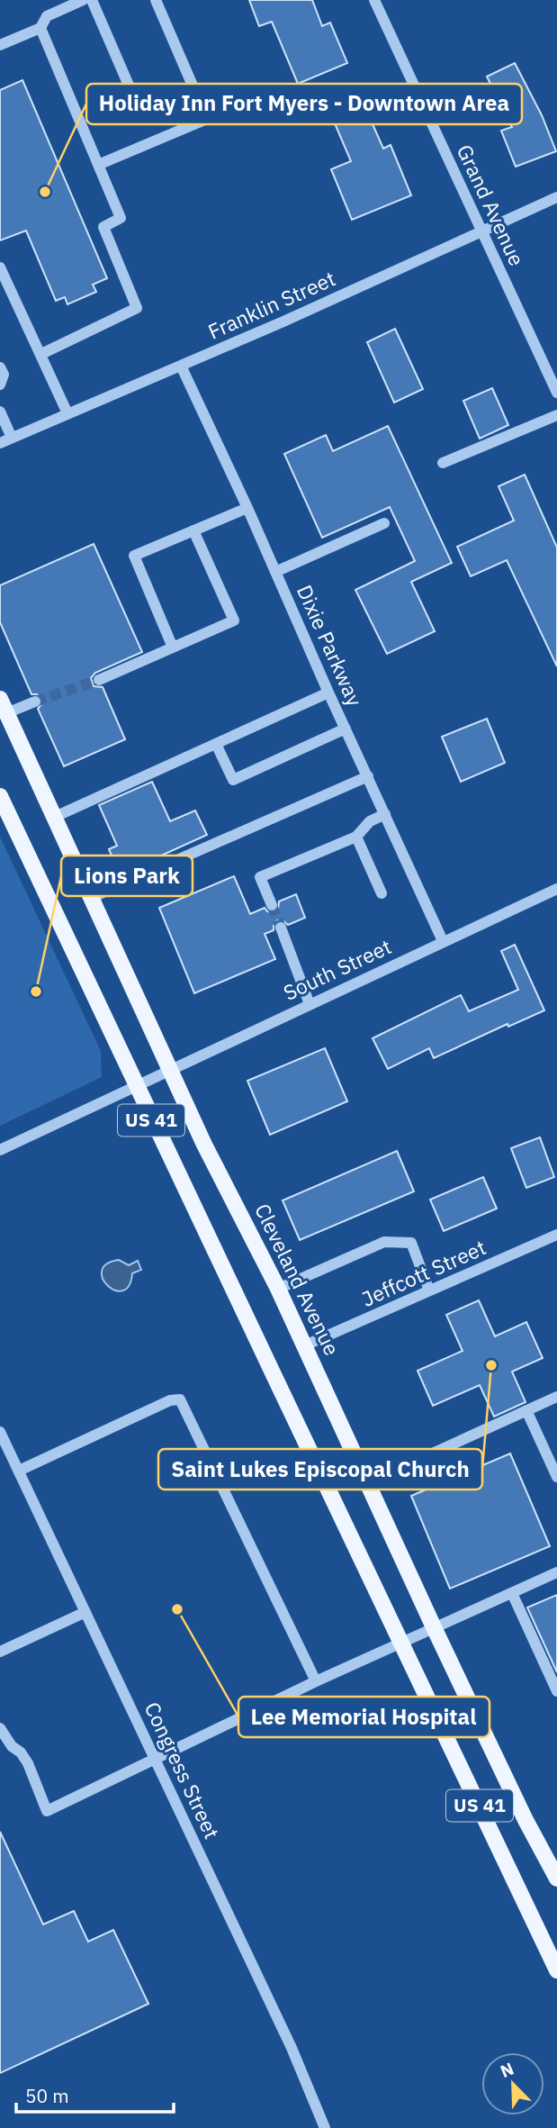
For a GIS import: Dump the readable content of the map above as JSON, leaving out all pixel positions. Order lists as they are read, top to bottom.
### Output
{
  "streets": {
    "main road": ["US 41", "Cleveland Avenue"],
    "street": [
      "Grand Avenue",
      "Franklin Street",
      "Dixie Parkway",
      "South Street",
      "Jeffcott Street",
      "Congress Street"
    ]
  },
  "crossings": [
    ["Grand Avenue", "Franklin Street"],
    ["Franklin Street", "Dixie Parkway"],
    ["Dixie Parkway", "South Street"],
    ["South Street", "US 41"],
    ["South Street", "Cleveland Avenue"],
    ["Jeffcott Street", "Cleveland Avenue"]
  ],
  "places": [
    "Holiday Inn Fort Myers - Downtown Area",
    "Lions Park",
    "Saint Lukes Episcopal Church",
    "Lee Memorial Hospital"
  ],
  "scale_bar": "50 m",
  "north": "top left"
}
